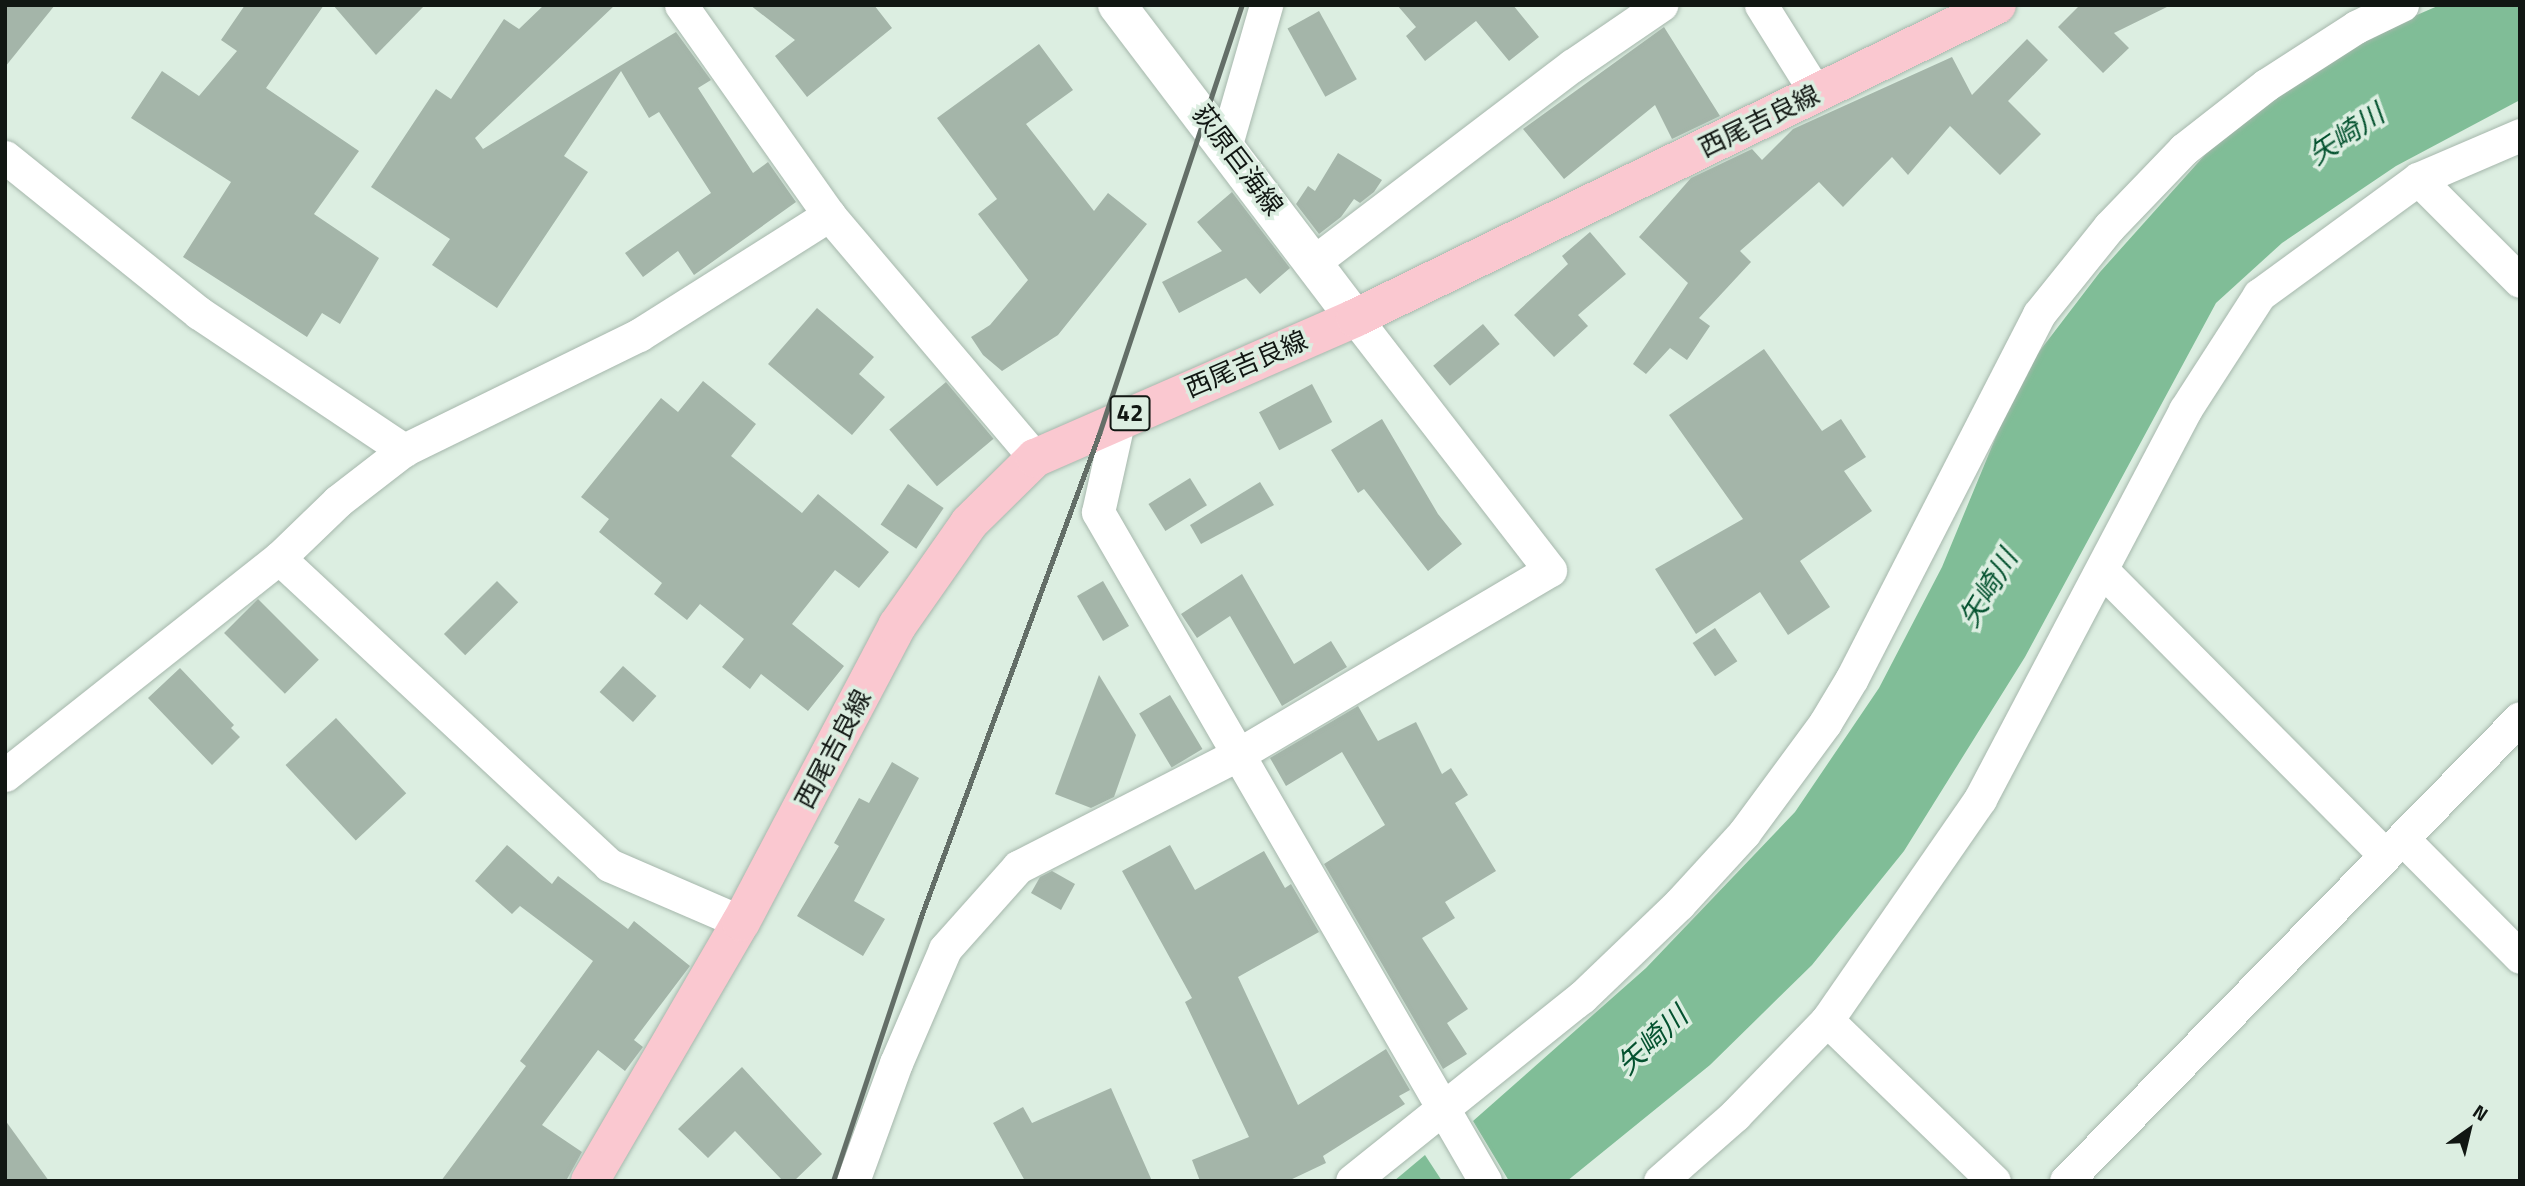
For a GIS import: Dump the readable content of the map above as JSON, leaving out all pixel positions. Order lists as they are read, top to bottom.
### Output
{
  "streets": {
    "main road": ["西尾吉良線", "荻原巨海線", "42"]
  },
  "crossings": [
    ["西尾吉良線", "荻原巨海線"]
  ],
  "water": ["矢崎川"],
  "north": "top right"
}
